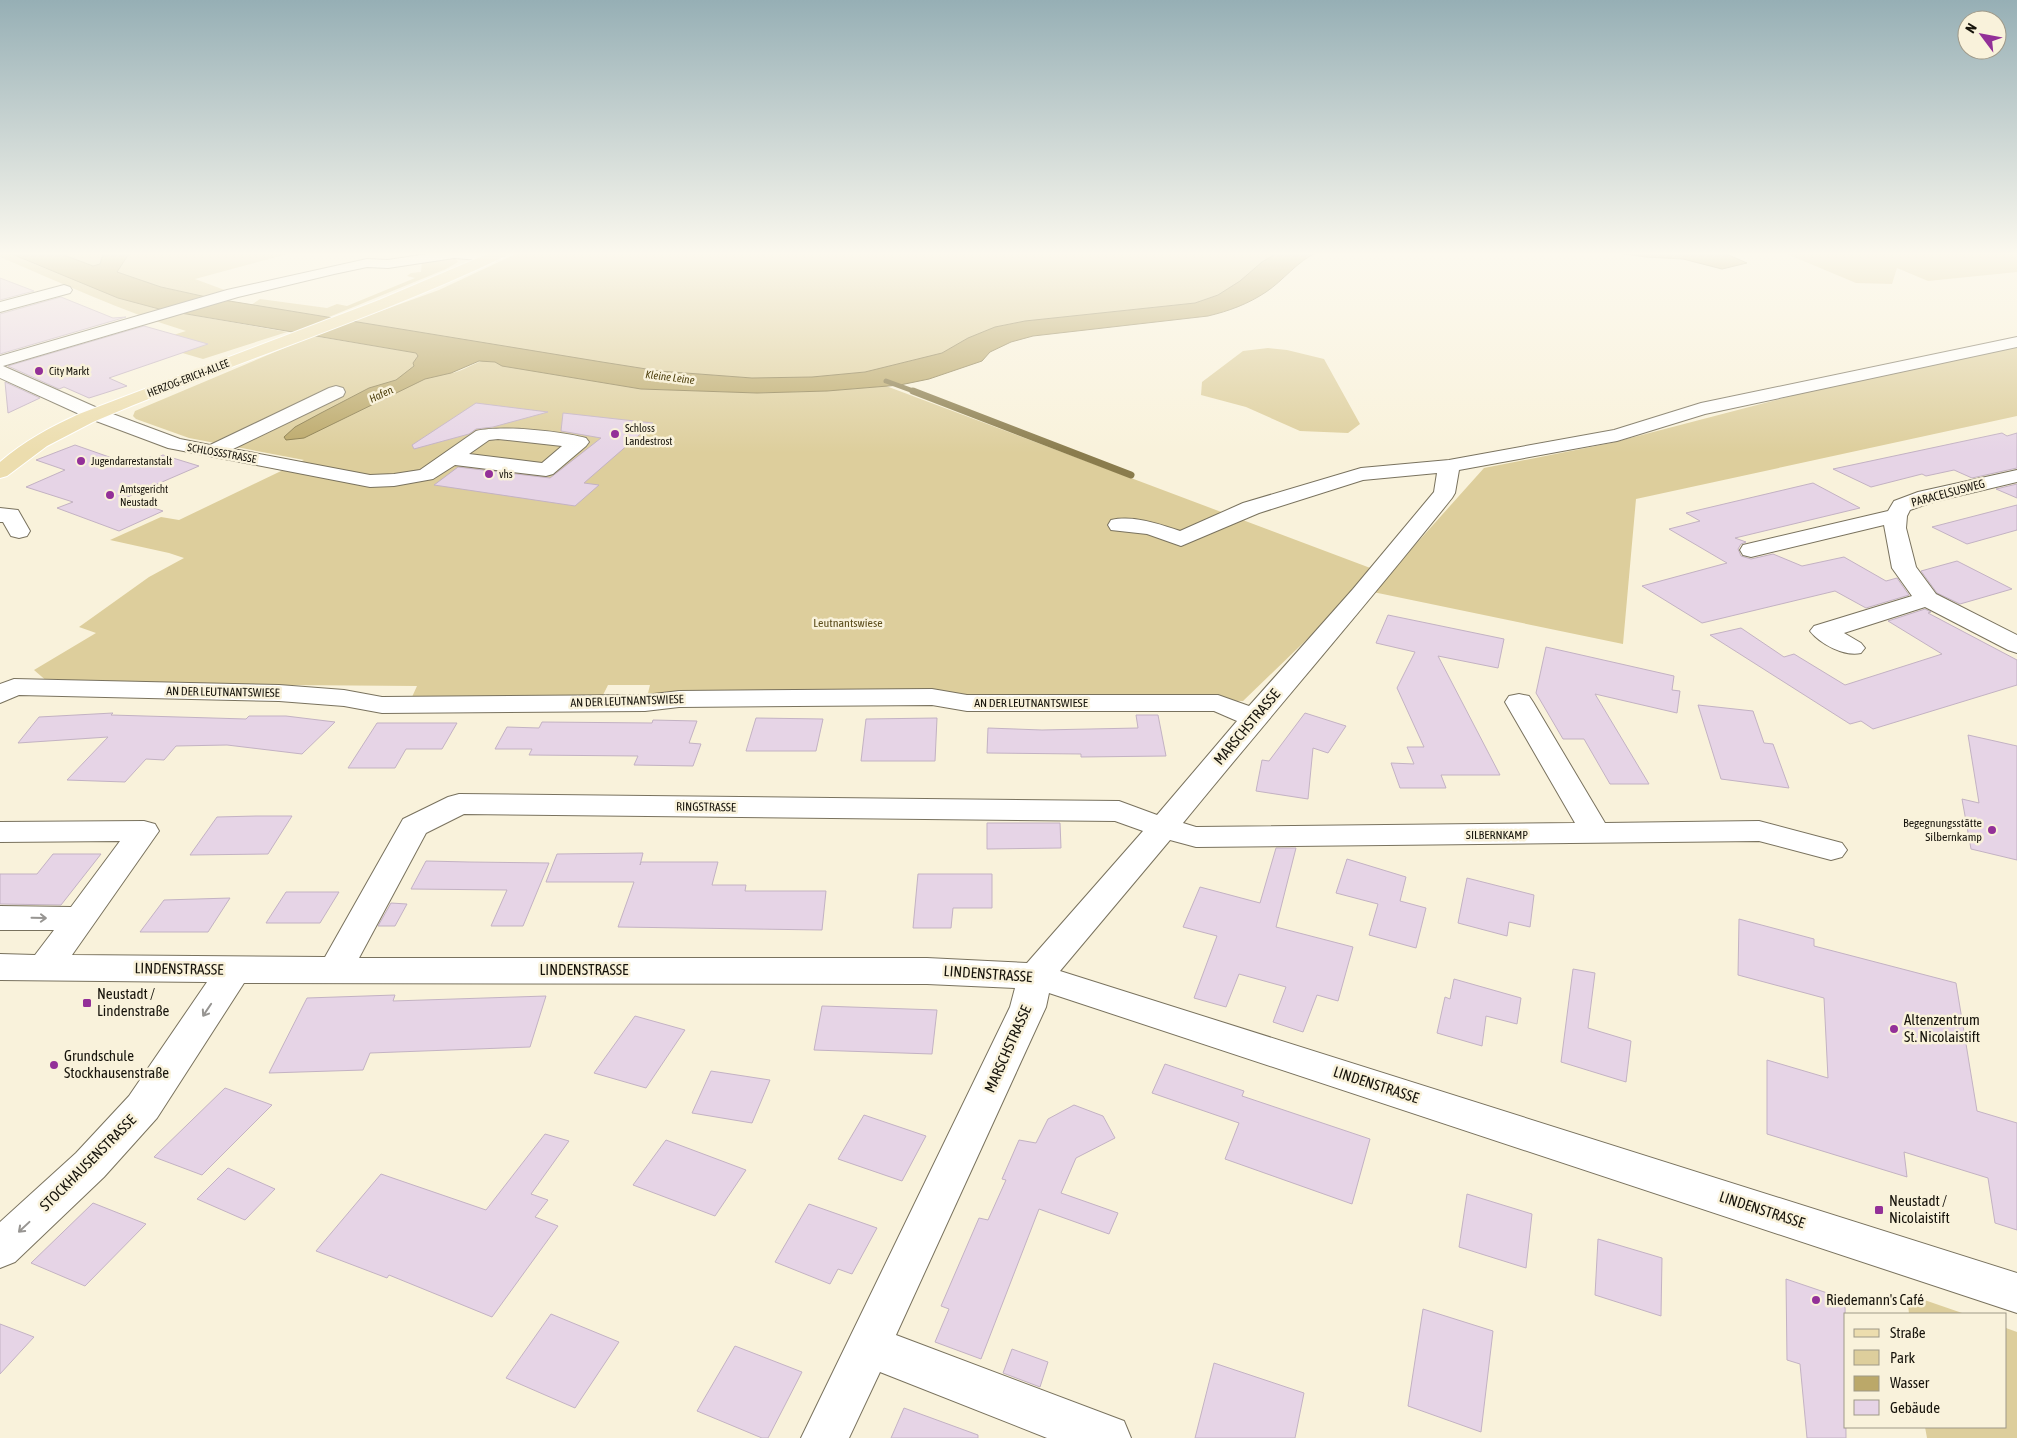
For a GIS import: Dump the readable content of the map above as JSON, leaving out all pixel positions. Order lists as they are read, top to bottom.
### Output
{
  "streets": {
    "main road": ["HERZOG-ERICH-ALLEE"],
    "street": [
      "SCHLOSSSTRASSE",
      "PARACELSUSWEG",
      "AN DER LEUTNANTSWIESE",
      "MARSCHSTRASSE",
      "RINGSTRASSE",
      "SILBERNKAMP",
      "LINDENSTRASSE",
      "STOCKHAUSENSTRASSE"
    ]
  },
  "crossings": [
    ["HERZOG-ERICH-ALLEE", "SCHLOSSSTRASSE"],
    ["AN DER LEUTNANTSWIESE", "MARSCHSTRASSE"],
    ["MARSCHSTRASSE", "RINGSTRASSE"],
    ["MARSCHSTRASSE", "SILBERNKAMP"],
    ["MARSCHSTRASSE", "LINDENSTRASSE"],
    ["RINGSTRASSE", "SILBERNKAMP"],
    ["RINGSTRASSE", "LINDENSTRASSE"],
    ["LINDENSTRASSE", "STOCKHAUSENSTRASSE"]
  ],
  "one_way": ["STOCKHAUSENSTRASSE"],
  "water": ["Kleine Leine", "Hafen"],
  "parks": ["Leutnantswiese"],
  "places": {
    "other": [
      "City Markt",
      "Schloss Landestrost",
      "Jugendarrestanstalt",
      "vhs",
      "Amtsgericht Neustadt",
      "Begegnungsstätte Silbernkamp",
      "Altenzentrum St. Nicolaistift",
      "Grundschule Stockhausenstraße",
      "Riedemann's Café"
    ],
    "transit": ["Neustadt / Lindenstraße", "Neustadt / Nicolaistift"]
  },
  "legend": [
    "Straße",
    "Park",
    "Wasser",
    "Gebäude"
  ],
  "north": "top left"
}
